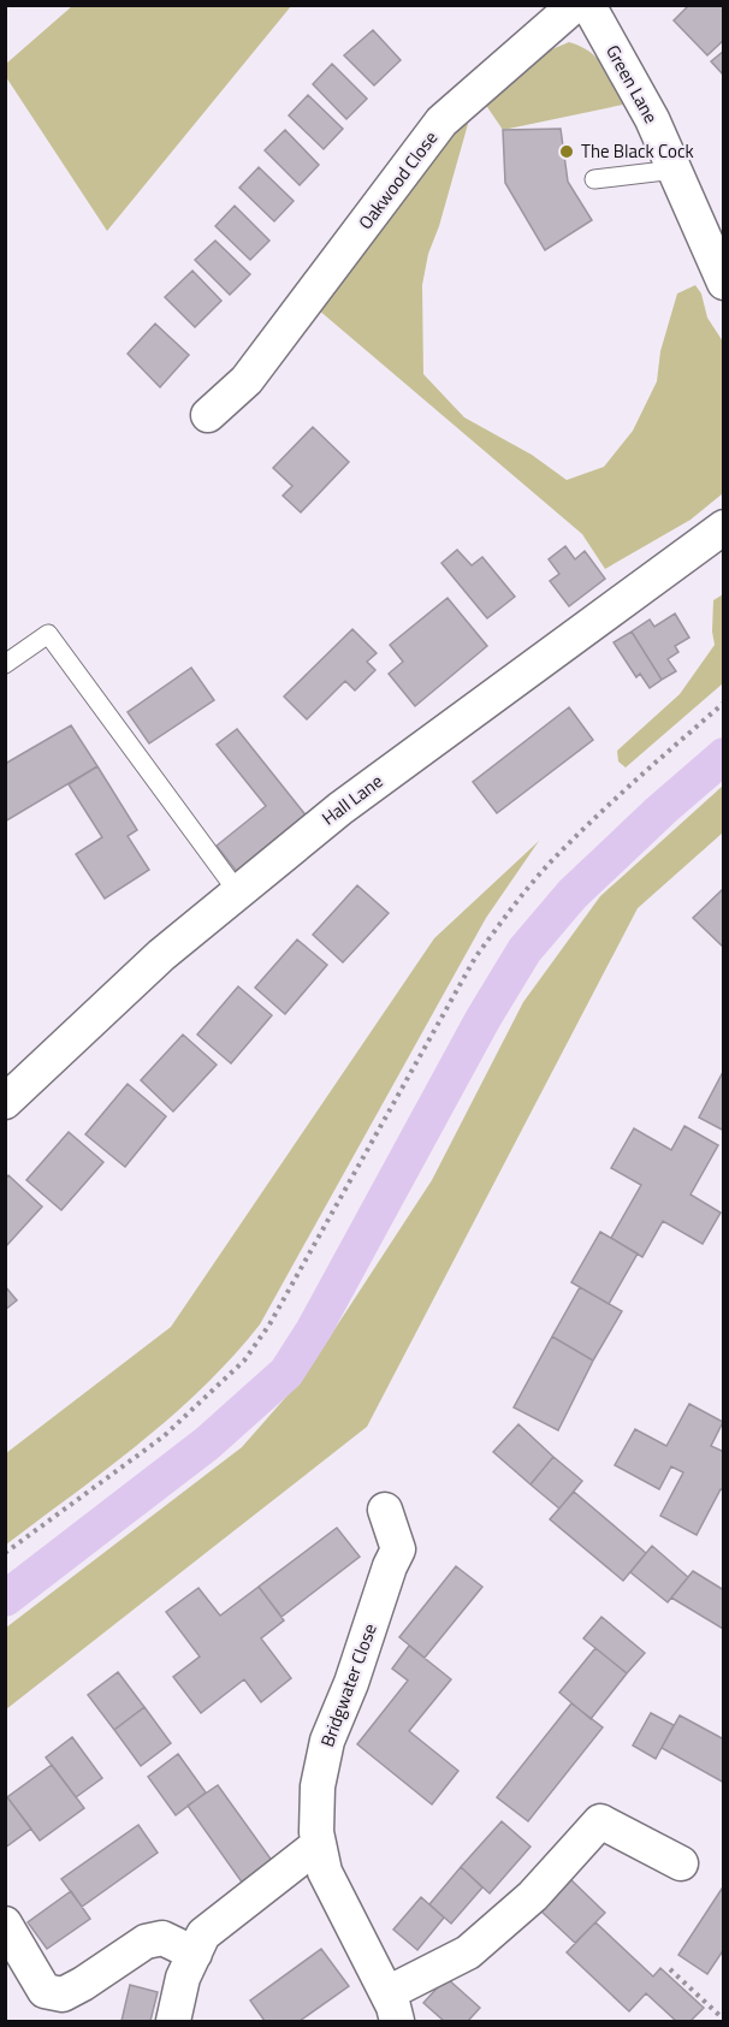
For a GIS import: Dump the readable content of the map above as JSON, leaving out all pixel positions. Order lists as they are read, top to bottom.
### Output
{
  "streets": {
    "street": [
      "Green Lane",
      "Oakwood Close",
      "Hall Lane",
      "Bridgwater Close"
    ]
  },
  "places": ["The Black Cock"]
}
